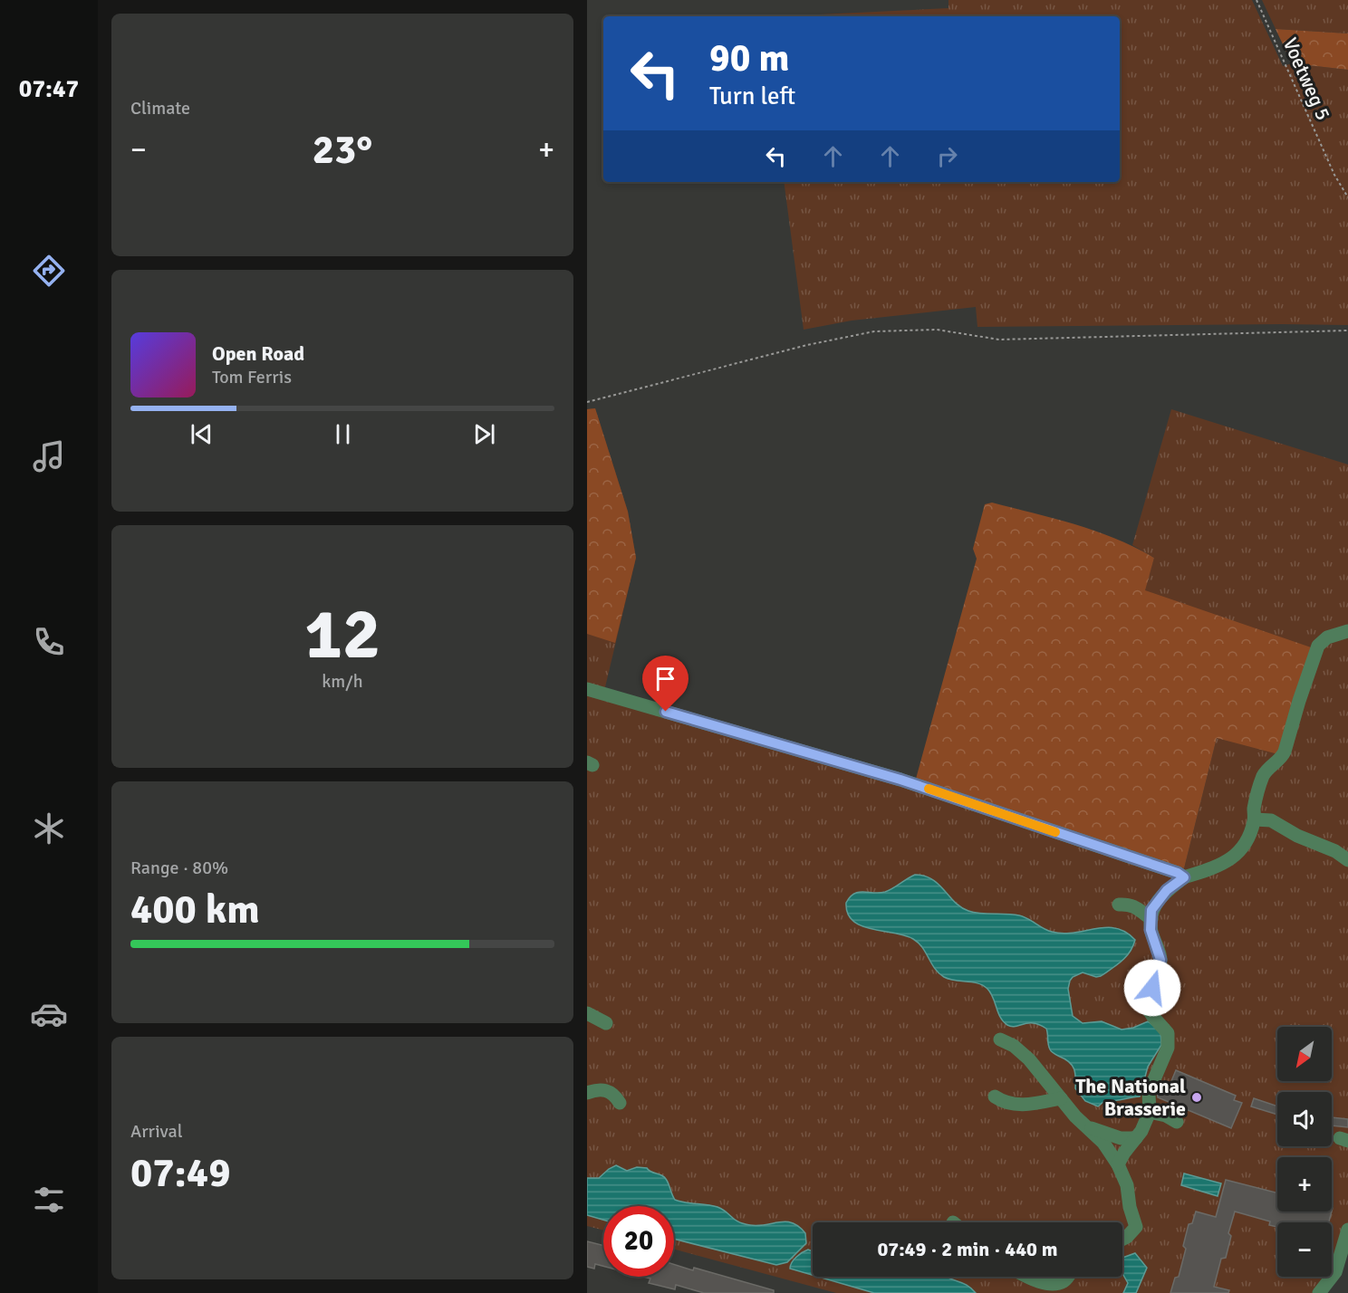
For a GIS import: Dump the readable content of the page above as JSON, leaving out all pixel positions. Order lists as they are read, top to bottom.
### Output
{
  "streets": {
    "path": ["Voetweg 5"]
  },
  "places": ["The National Brasserie"],
  "north": "bottom left",
  "page": {
    "tabs": "07:47",
    "tile": [
      "Climate",
      ["12", "km/h"],
      ["Range · 80%", "400 km"],
      ["Arrival", "07:49"]
    ],
    "turn": ["90 m", "Turn left"],
    "heat": ["−", "23°", "+"],
    "song": ["Open Road", "Tom Ferris"],
    "map_buttons": ["+", "−"],
    "limit": "20",
    "trip": "07:49 · 2 min · 440 m"
  }
}
